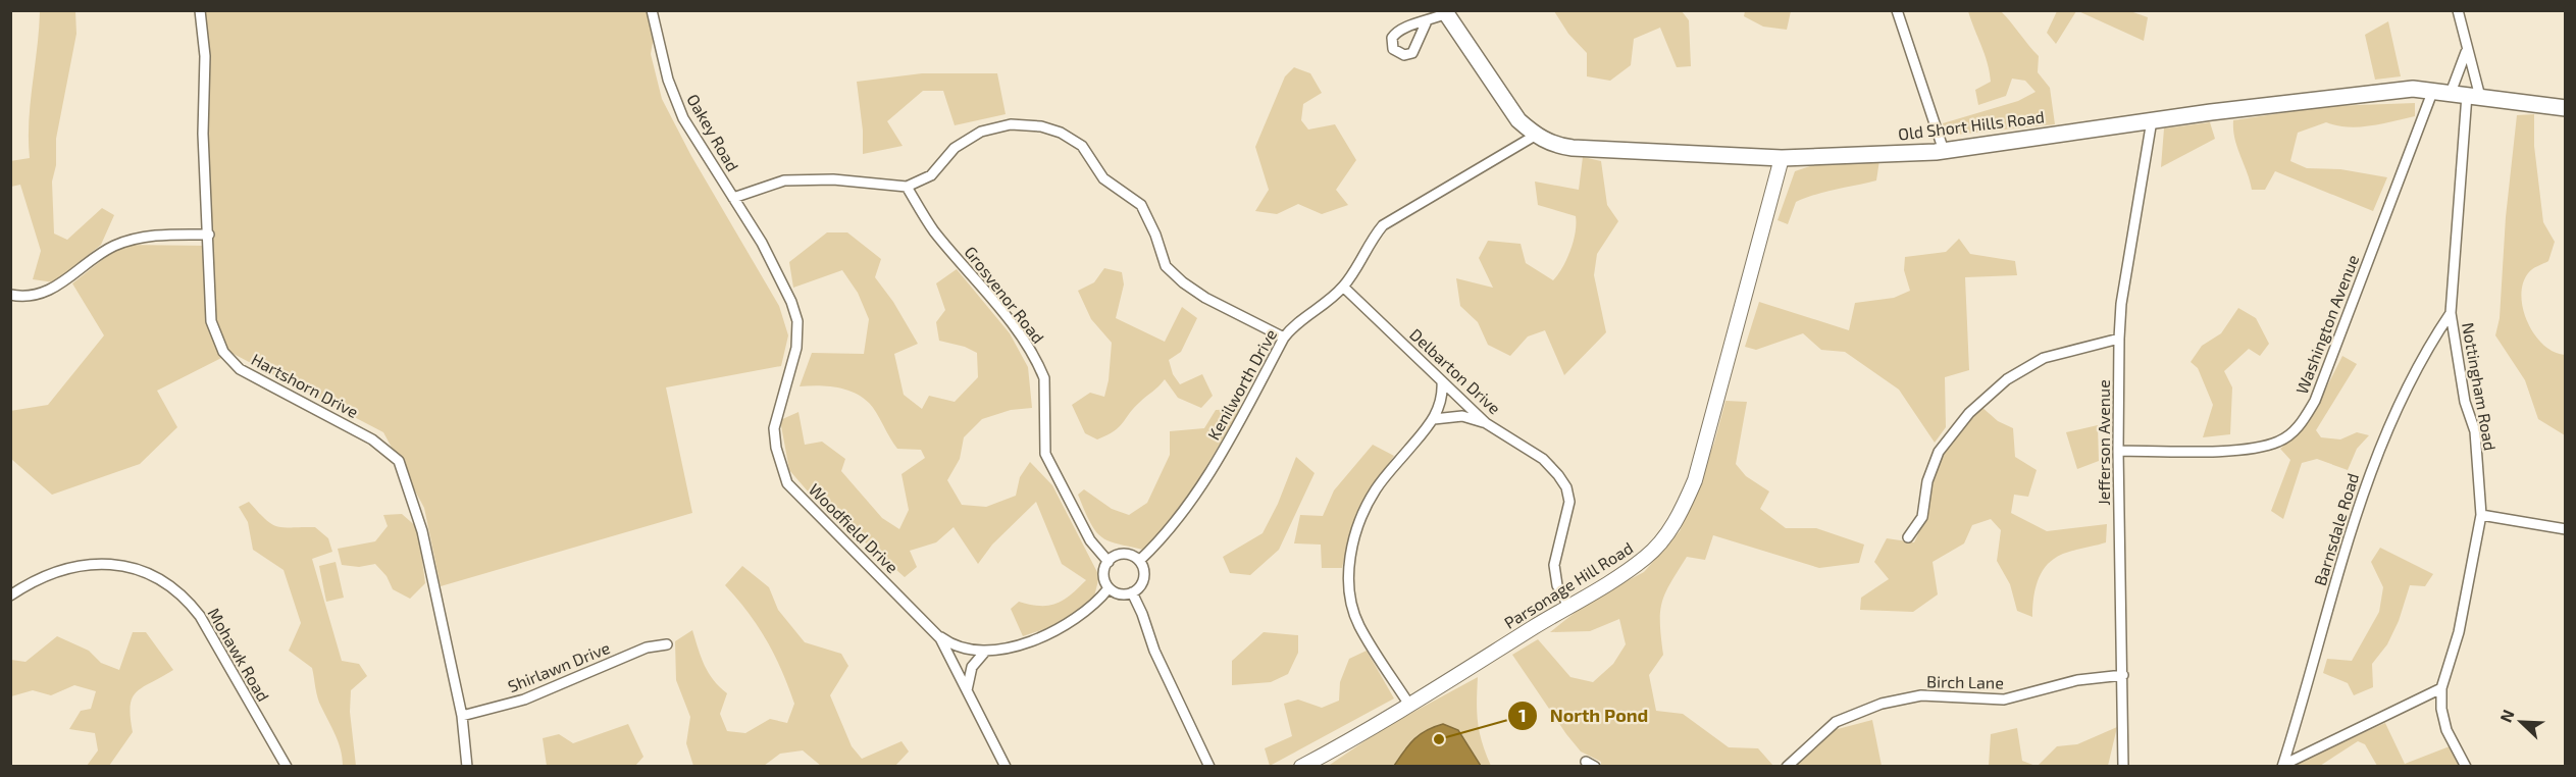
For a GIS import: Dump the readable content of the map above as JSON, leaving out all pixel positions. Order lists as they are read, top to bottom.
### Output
{
  "streets": {
    "main road": ["Old Short Hills Road"],
    "street": [
      "Oakey Road",
      "Grosvenor Road",
      "Washington Avenue",
      "Delbarton Drive",
      "Kenilworth Drive",
      "Hartshorn Drive",
      "Nottingham Road",
      "Jefferson Avenue",
      "Woodfield Drive",
      "Barnsdale Road",
      "Parsonage Hill Road",
      "Mohawk Road",
      "Shirlawn Drive",
      "Birch Lane"
    ]
  },
  "crossings": [
    ["Old Short Hills Road", "Washington Avenue"],
    ["Old Short Hills Road", "Kenilworth Drive"],
    ["Old Short Hills Road", "Nottingham Road"],
    ["Old Short Hills Road", "Jefferson Avenue"],
    ["Old Short Hills Road", "Parsonage Hill Road"],
    ["Oakey Road", "Woodfield Drive"],
    ["Grosvenor Road", "Kenilworth Drive"],
    ["Washington Avenue", "Jefferson Avenue"],
    ["Delbarton Drive", "Kenilworth Drive"],
    ["Delbarton Drive", "Parsonage Hill Road"],
    ["Hartshorn Drive", "Shirlawn Drive"],
    ["Nottingham Road", "Barnsdale Road"],
    ["Jefferson Avenue", "Birch Lane"]
  ],
  "places": ["North Pond"],
  "north": "top left"
}
